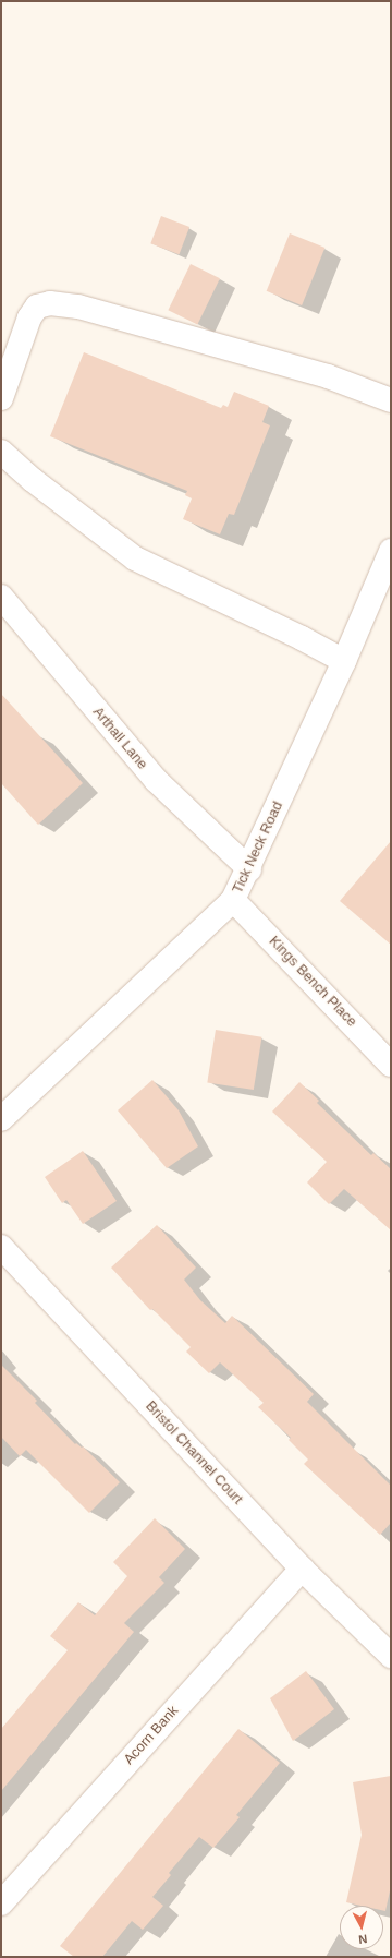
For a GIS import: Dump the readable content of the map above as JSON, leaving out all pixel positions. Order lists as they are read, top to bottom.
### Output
{
  "streets": {
    "street": [
      "Arthall Lane",
      "Tick Neck Road",
      "Kings Bench Place",
      "Bristol Channel Court",
      "Acorn Bank"
    ]
  },
  "crossings": [
    ["Arthall Lane", "Tick Neck Road"],
    ["Tick Neck Road", "Kings Bench Place"],
    ["Bristol Channel Court", "Acorn Bank"]
  ],
  "north": "bottom"
}
